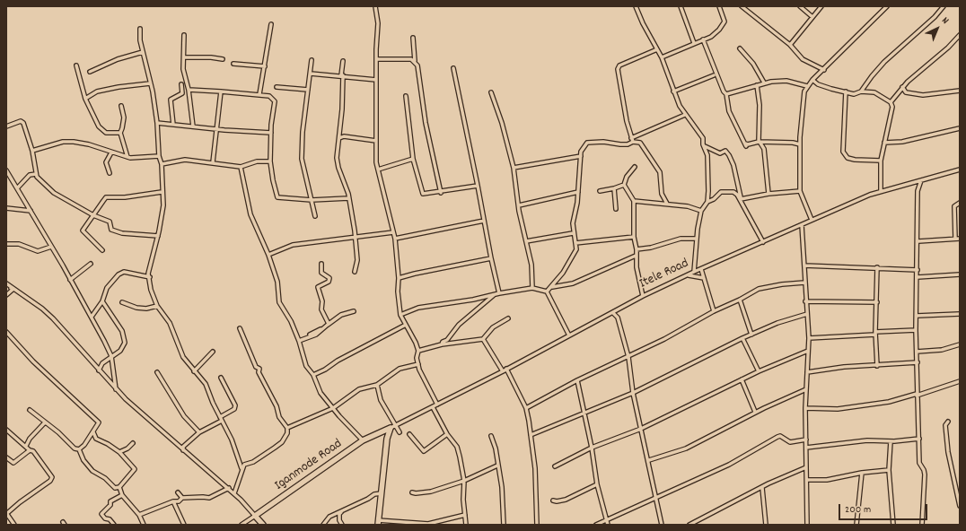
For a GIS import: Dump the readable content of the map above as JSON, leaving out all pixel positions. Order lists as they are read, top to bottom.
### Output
{
  "streets": {
    "street": ["Itele Road", "Iganmode Road"]
  },
  "crossings": [
    ["Itele Road", "Iganmode Road"]
  ],
  "scale_bar": "200 m",
  "north": "top right"
}
